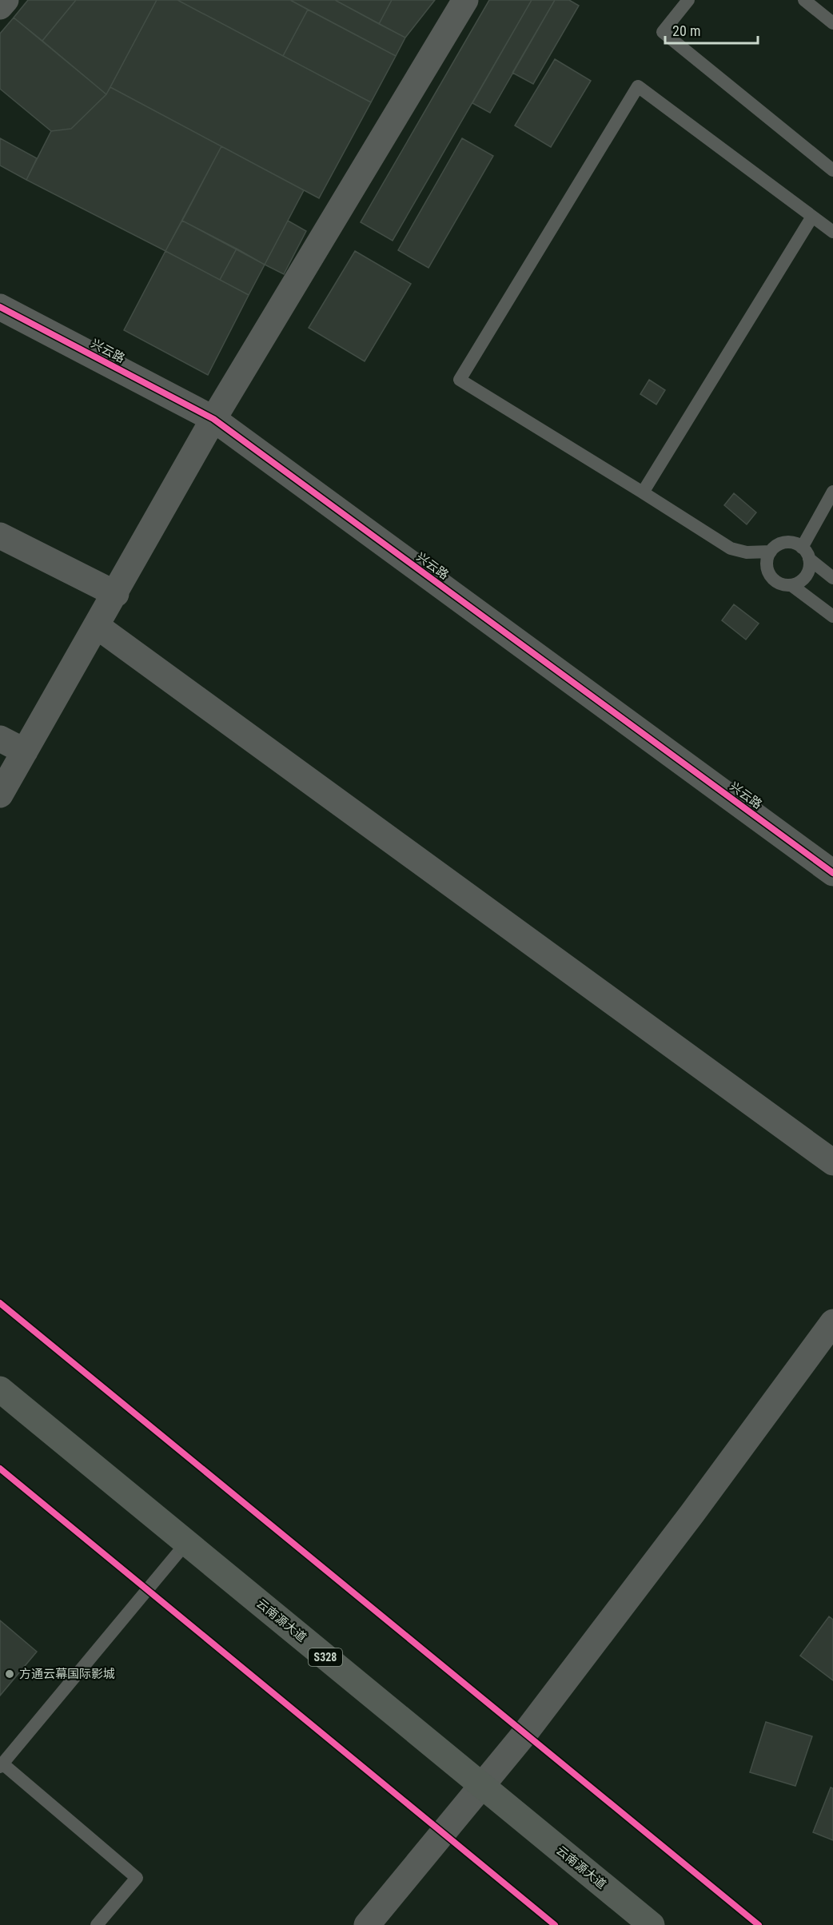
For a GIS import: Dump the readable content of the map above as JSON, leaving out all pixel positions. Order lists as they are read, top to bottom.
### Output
{
  "streets": {
    "main road": ["云南源大道", "S328"],
    "street": ["兴云路"]
  },
  "places": ["方通云幕国际影城"],
  "scale_bar": "20 m"
}
